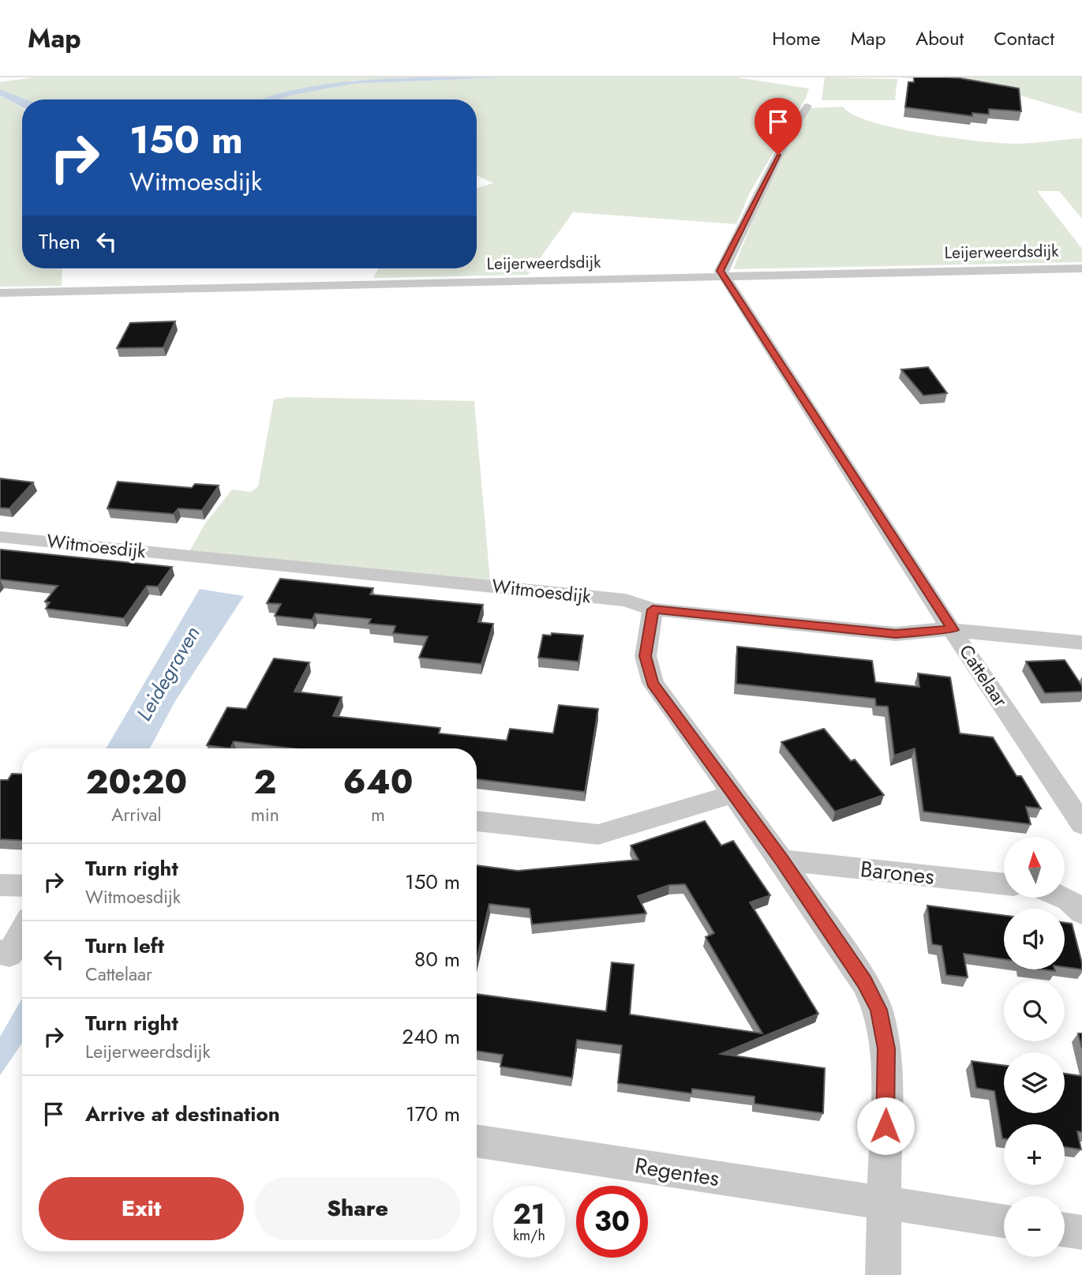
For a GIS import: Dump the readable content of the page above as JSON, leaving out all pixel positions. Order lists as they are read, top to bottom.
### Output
{
  "streets": {
    "street": [
      "Leijerweerdsdijk",
      "Witmoesdijk",
      "Cattelaar",
      "Barones",
      "Regentes"
    ]
  },
  "crossings": [
    ["Leijerweerdsdijk", "Cattelaar"],
    ["Witmoesdijk", "Cattelaar"]
  ],
  "water": ["Leidegraven"],
  "north": "top",
  "page": {
    "header": "Map",
    "nav": [
      "Home",
      "Map",
      "About",
      "Contact"
    ],
    "turn": ["150 m", "Witmoesdijk"],
    "then": "Then",
    "eta": [
      "20:20",
      "Arrival",
      "2",
      "min",
      "640",
      "m"
    ],
    "map_buttons": ["+", "−"],
    "list": [
      {
        "name": "Turn right",
        "note": "Witmoesdijk",
        "value": "150 m"
      },
      {
        "name": "Turn left",
        "note": "Cattelaar",
        "value": "80 m"
      },
      {
        "name": "Turn right",
        "note": "Leijerweerdsdijk",
        "value": "240 m"
      },
      {
        "name": "Arrive at destination",
        "value": "170 m"
      }
    ],
    "buttons": ["Exit", "Share"],
    "speed": "21 km/h",
    "limit": "30"
  }
}
